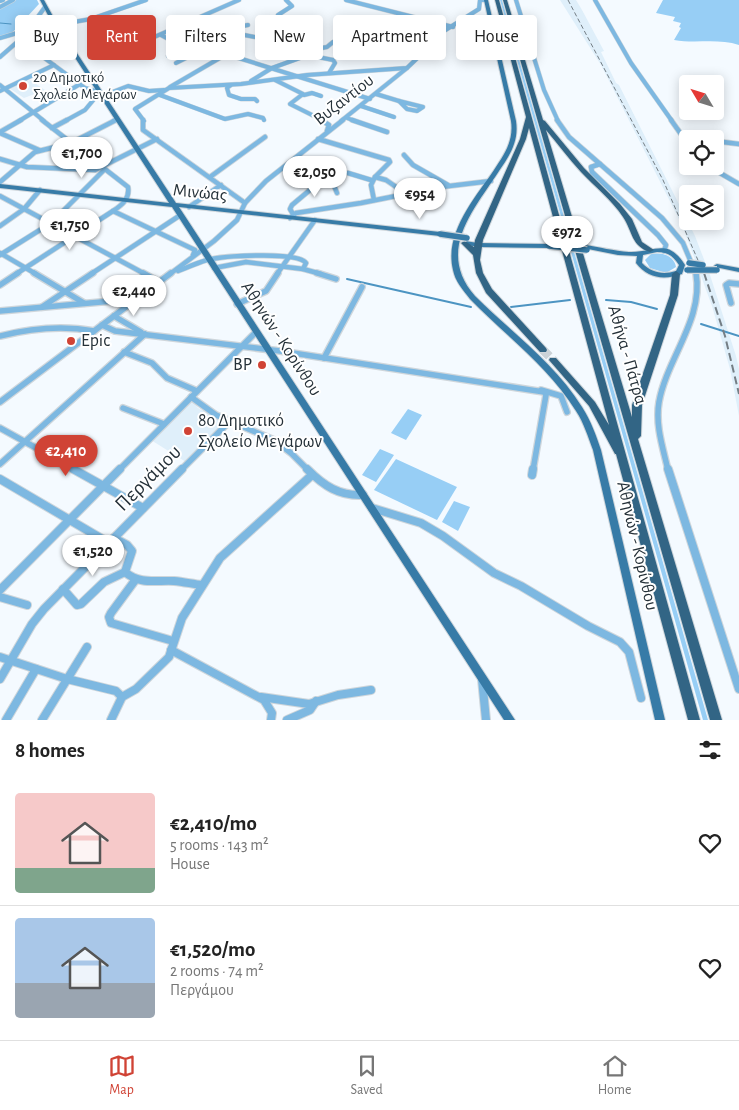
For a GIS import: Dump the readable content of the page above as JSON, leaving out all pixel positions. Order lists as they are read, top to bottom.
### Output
{
  "streets": {
    "highway": ["Αθήνα - Πάτρα"],
    "main road": ["Μινώας", "Αθηνών - Κορίνθου"],
    "street": ["Βυζαντίου", "Περγάμου"]
  },
  "crossings": [
    ["Βυζαντίου", "Μινώας"],
    ["Βυζαντίου", "Αθηνών - Κορίνθου"],
    ["Μινώας", "Αθηνών - Κορίνθου"]
  ],
  "places": [
    "2ο Δημοτικό Σχολείο Μεγάρων",
    "Epic",
    "BP",
    "8ο Δημοτικό Σχολείο Μεγάρων"
  ],
  "north": "top left",
  "page": {
    "chip": [
      "Buy",
      "Rent",
      "Filters",
      "New",
      "Apartment",
      "House"
    ],
    "price": [
      "€1,700",
      "€2,050",
      "€954",
      "€1,750",
      "€972",
      "€2,440",
      "€2,410",
      "€1,520"
    ],
    "heading": "8 homes",
    "list": [
      {
        "name": "€2,410/mo",
        "note": "5 rooms · 143 m² · House"
      },
      {
        "name": "€1,520/mo",
        "note": "2 rooms · 74 m² · Περγάμου"
      }
    ],
    "tabs": ["Map", "Saved", "Home"]
  }
}
